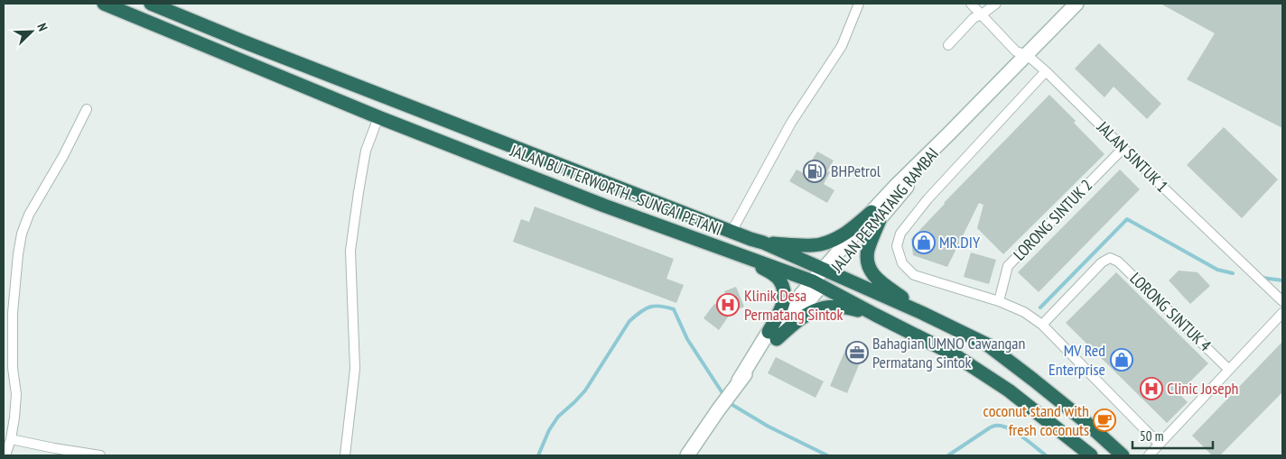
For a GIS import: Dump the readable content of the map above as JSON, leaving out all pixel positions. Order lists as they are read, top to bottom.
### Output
{
  "streets": {
    "highway": ["JALAN BUTTERWORTH - SUNGAI PETANI"],
    "street": [
      "JALAN SINTUK 1",
      "JALAN PERMATANG RAMBAI",
      "LORONG SINTUK 2",
      "LORONG SINTUK 4"
    ]
  },
  "crossings": [
    ["JALAN SINTUK 1", "JALAN PERMATANG RAMBAI"],
    ["JALAN SINTUK 1", "LORONG SINTUK 2"],
    ["JALAN BUTTERWORTH - SUNGAI PETANI", "JALAN PERMATANG RAMBAI"]
  ],
  "places": {
    "fuel station": ["BHPetrol"],
    "shop": ["MR.DIY", "MV Red Enterprise"],
    "hospital": ["Klinik Desa Permatang Sintok", "Clinic Joseph"],
    "office": ["Bahagian UMNO Cawangan Permatang Sintok"],
    "cafe": ["coconut stand with fresh coconuts"]
  },
  "scale_bar": "50 m",
  "north": "top right"
}
